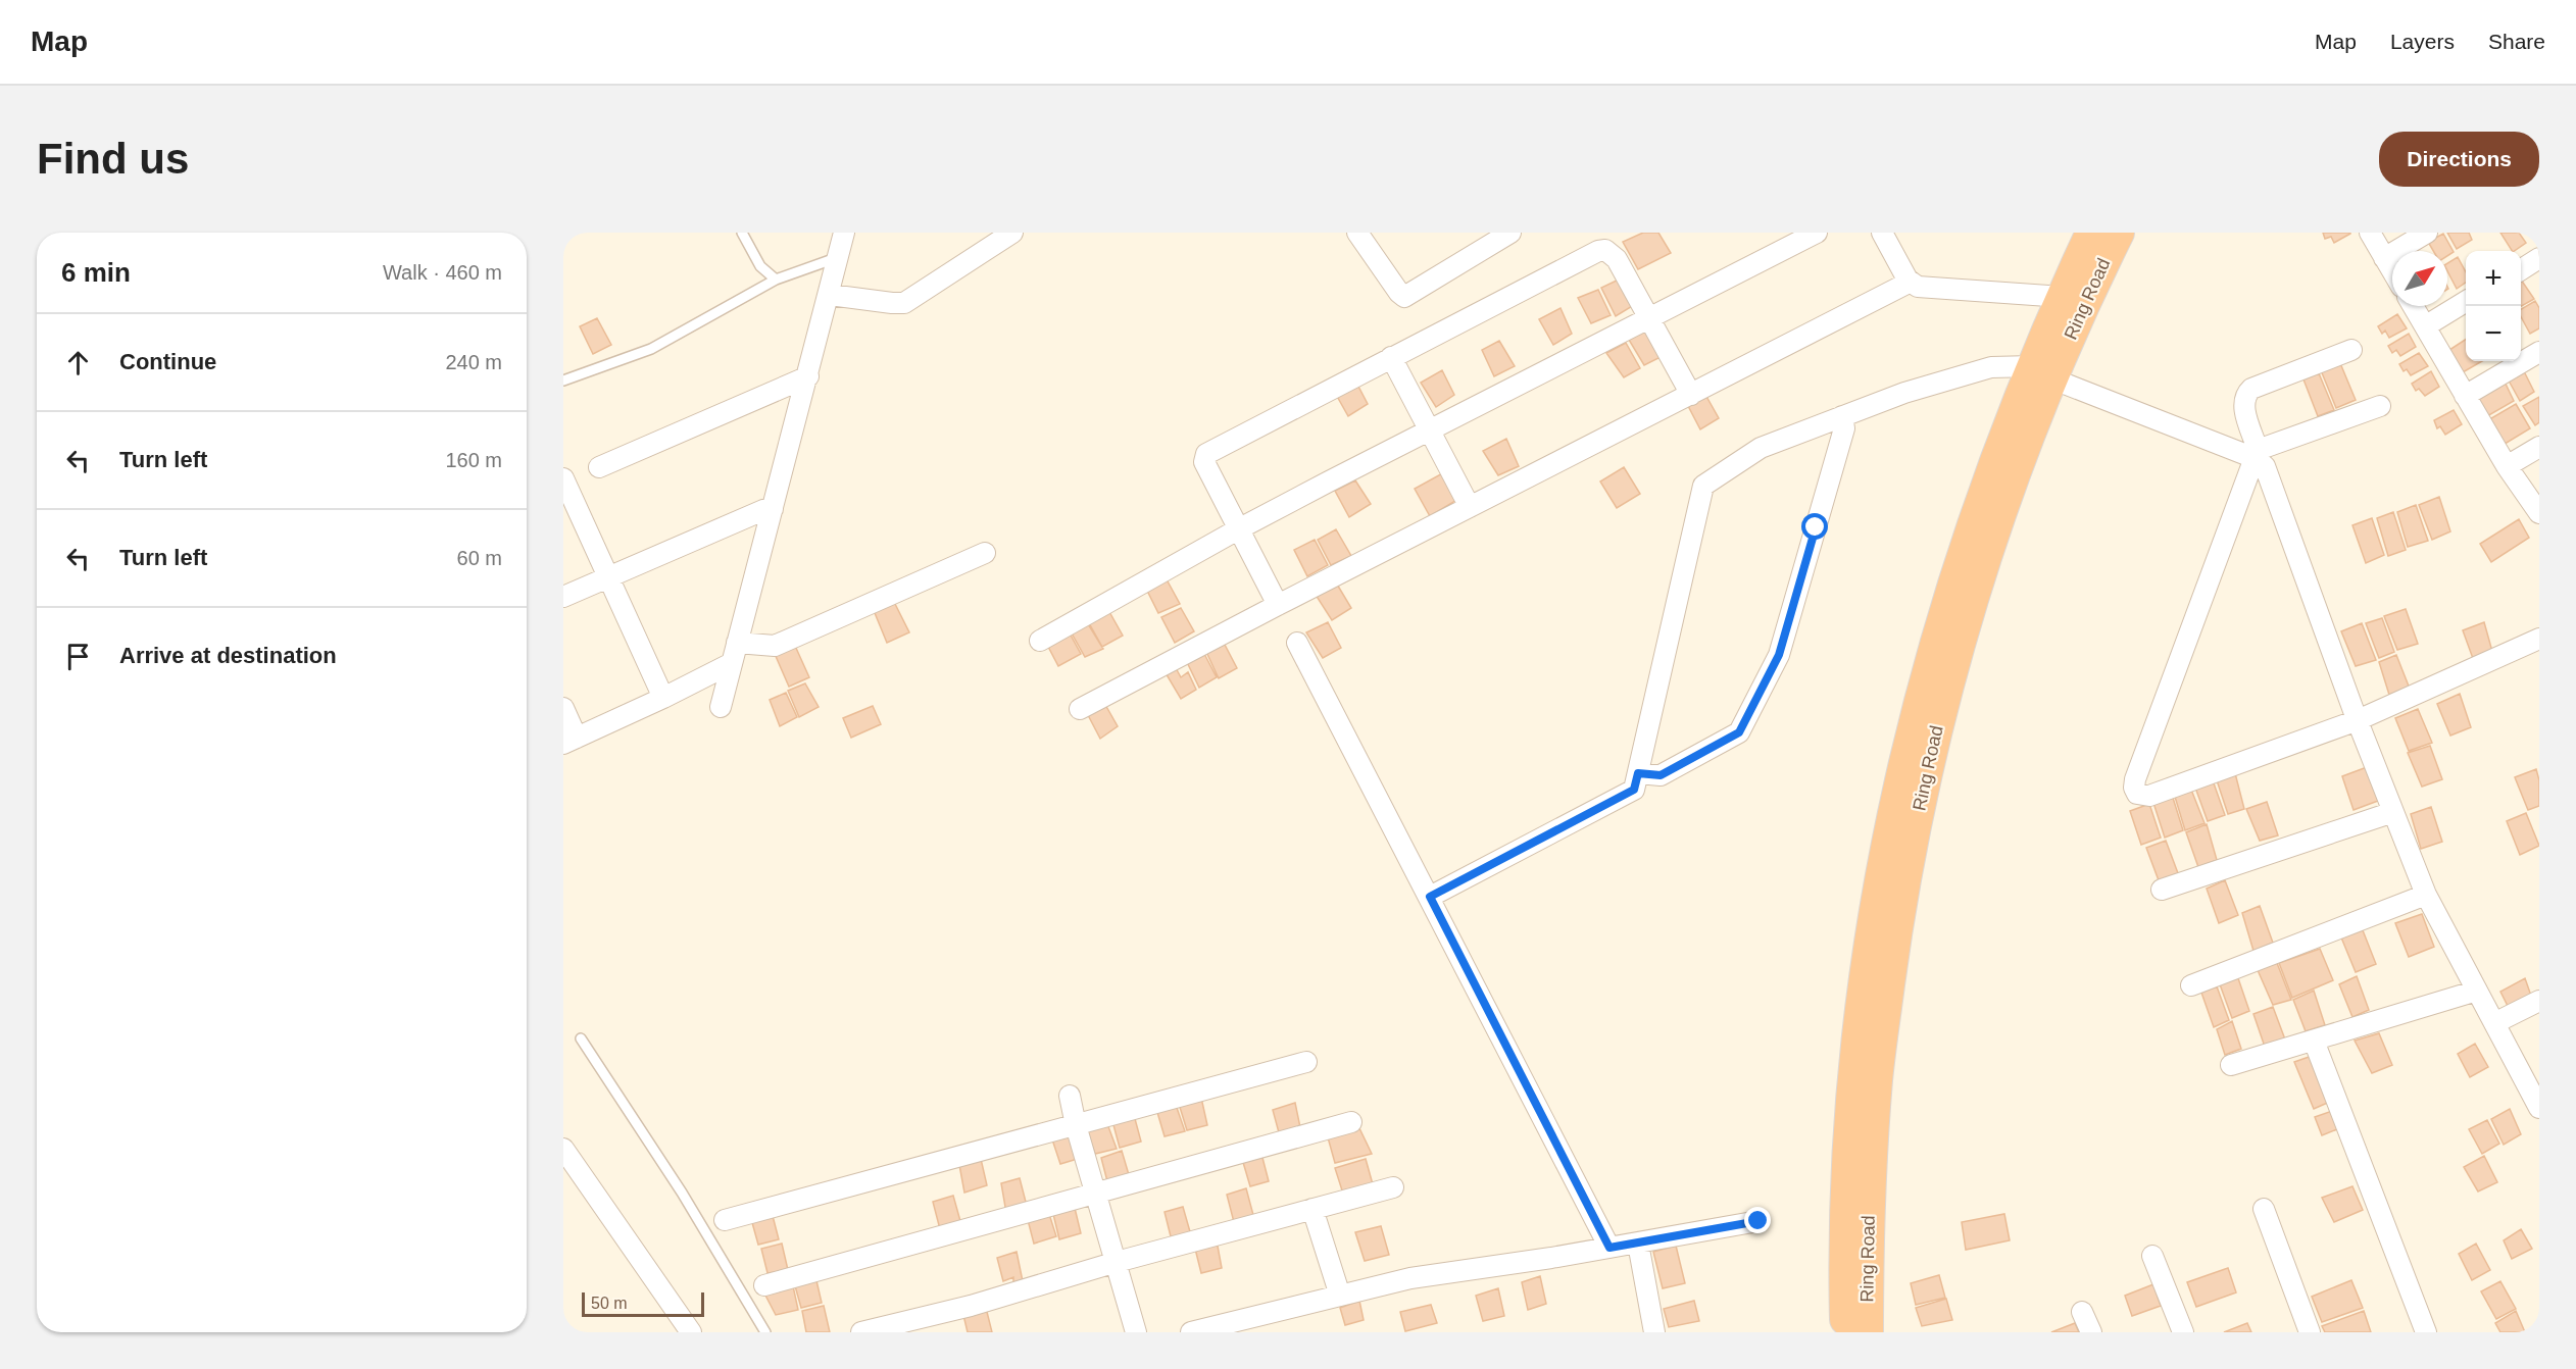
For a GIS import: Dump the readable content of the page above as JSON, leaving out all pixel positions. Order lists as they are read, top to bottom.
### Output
{
  "streets": {
    "highway": ["Ring Road"]
  },
  "scale_bar": "50 m",
  "north": "top right",
  "page": {
    "header": "Map",
    "nav": ["Map", "Layers", "Share"],
    "buttons": "Directions",
    "title": "Find us",
    "heading": ["6 min", "Walk · 460 m"],
    "map_buttons": ["+", "−"],
    "list": [
      ["Continue", "240 m"],
      ["Turn left", "160 m"],
      ["Turn left", "60 m"],
      "Arrive at destination"
    ],
    "scale": "50 m"
  }
}
